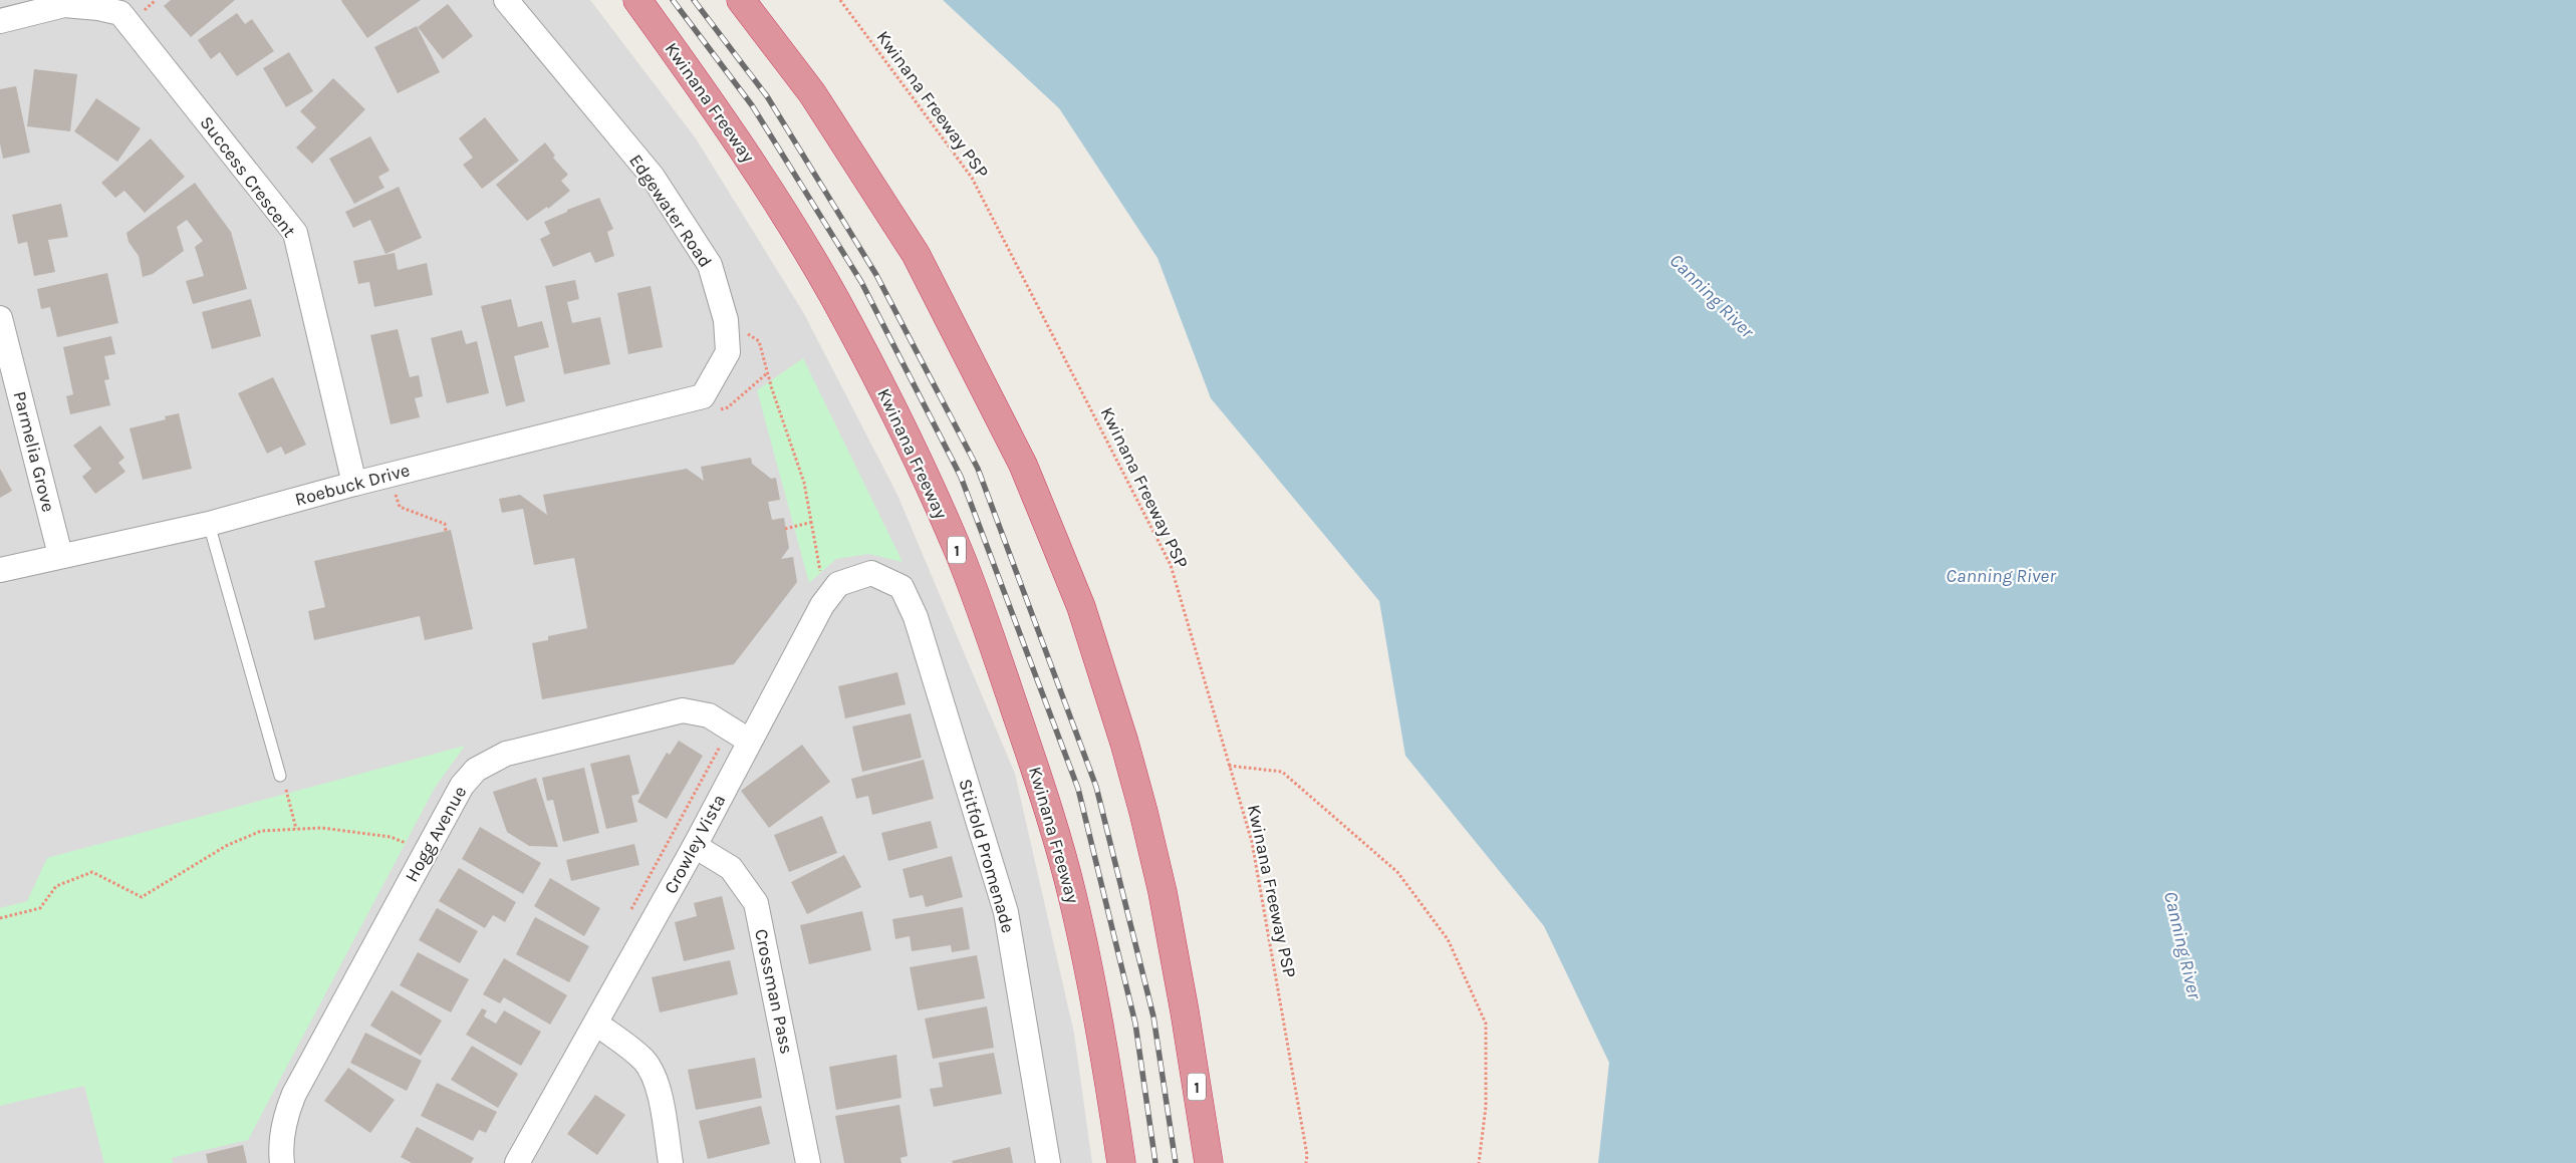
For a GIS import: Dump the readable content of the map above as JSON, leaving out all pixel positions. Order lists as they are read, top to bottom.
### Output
{
  "streets": {
    "highway": ["Kwinana Freeway", "1"],
    "street": [
      "Success Crescent",
      "Edgewater Road",
      "Parmelia Grove",
      "Roebuck Drive",
      "Hogg Avenue",
      "Crowley Vista",
      "Stitfold Promenade",
      "Crossman Pass"
    ],
    "path": ["Kwinana Freeway PSP"]
  },
  "crossings": [
    ["Success Crescent", "Roebuck Drive"],
    ["Edgewater Road", "Roebuck Drive"],
    ["Parmelia Grove", "Roebuck Drive"],
    ["Hogg Avenue", "Crowley Vista"],
    ["Crowley Vista", "Stitfold Promenade"],
    ["Crowley Vista", "Crossman Pass"]
  ],
  "water": ["Canning River"]
}
